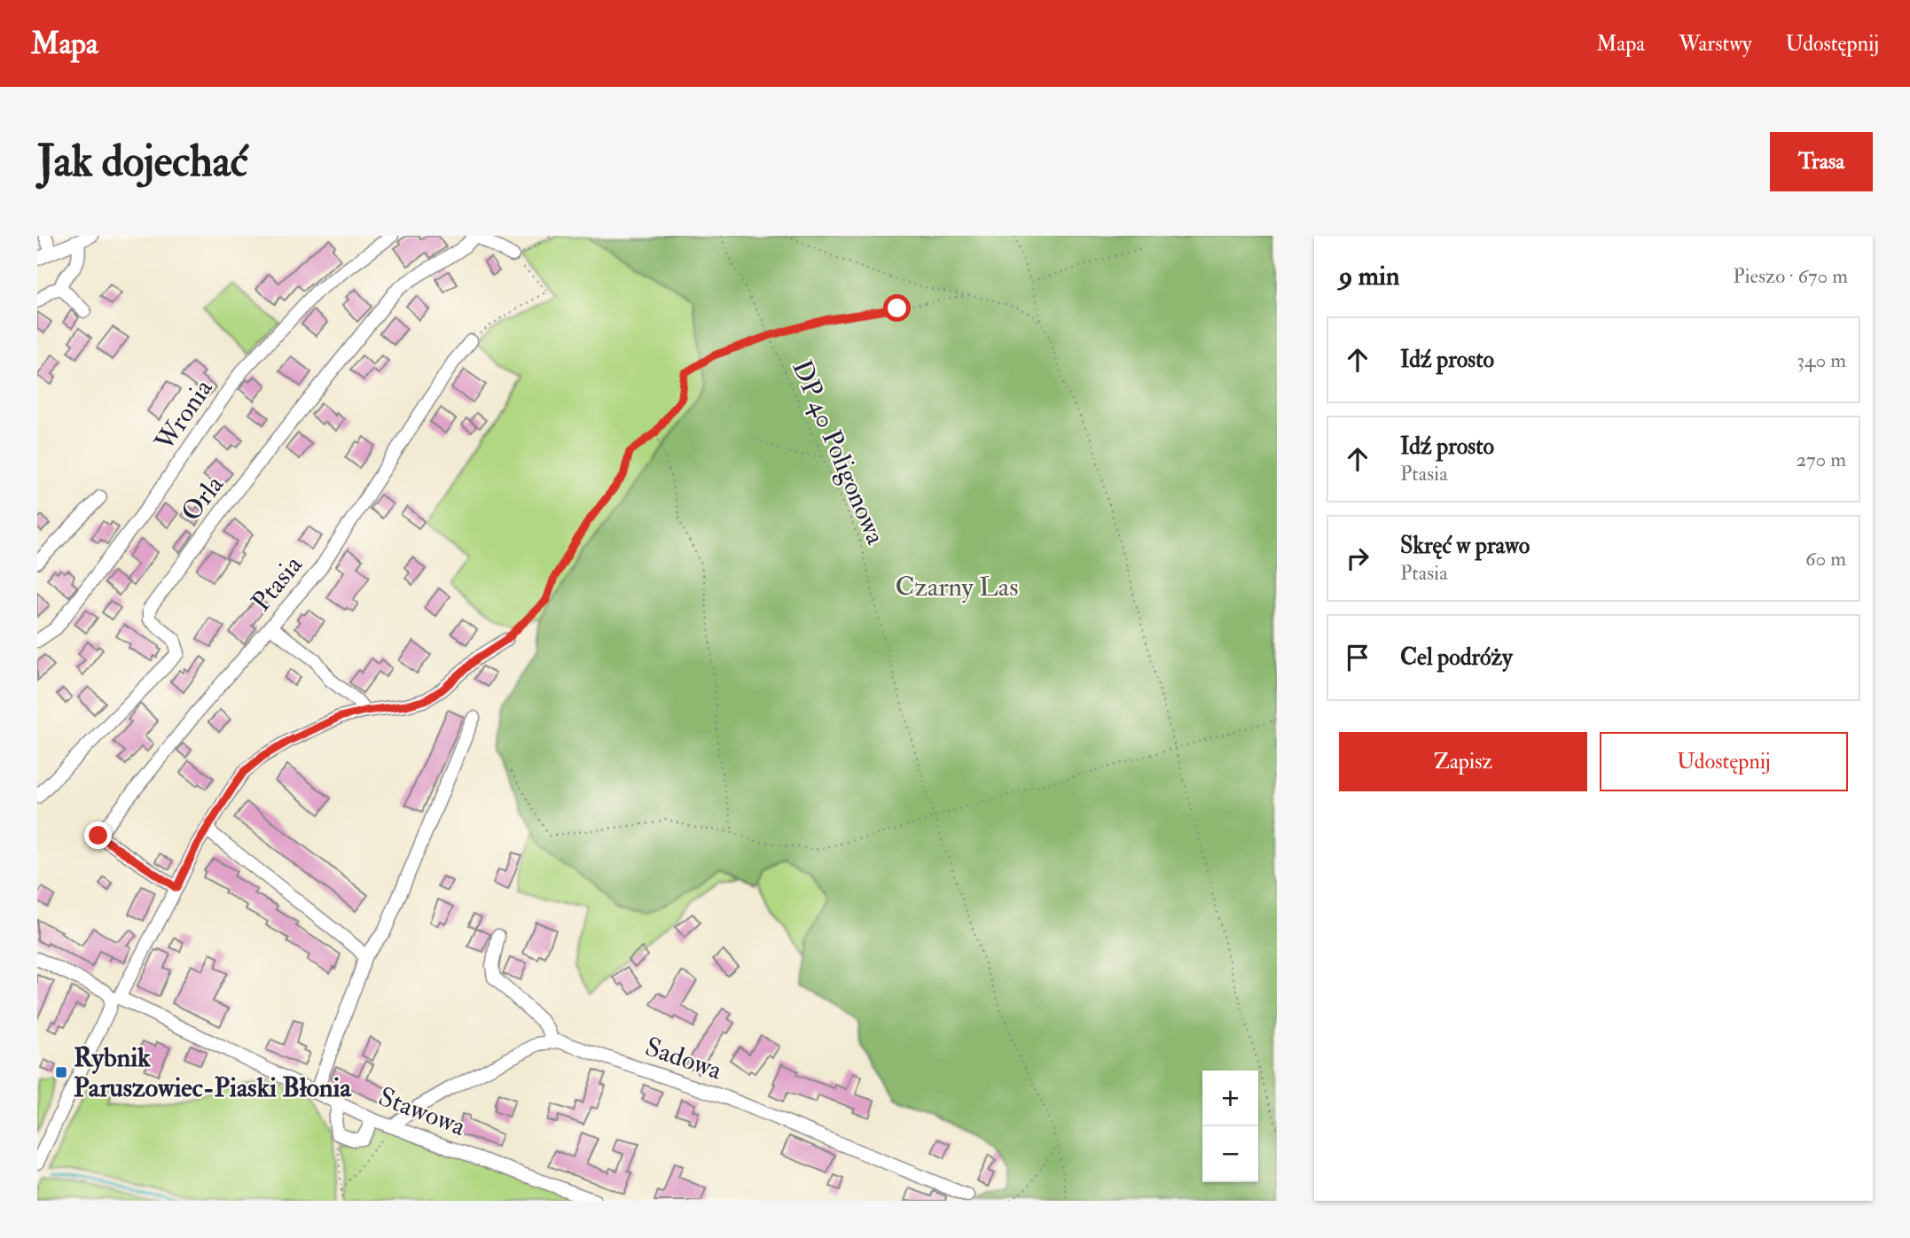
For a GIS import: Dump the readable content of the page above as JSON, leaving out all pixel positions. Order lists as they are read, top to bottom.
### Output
{
  "streets": {
    "street": [
      "Wronia",
      "Orla",
      "Ptasia",
      "Sadowa",
      "Stawowa"
    ],
    "path": ["DP 40 Poligonowa"]
  },
  "parks": ["Czarny Las"],
  "places": {
    "transit": ["Rybnik Paruszowiec-Piaski Błonia"]
  },
  "page": {
    "header": "Mapa",
    "nav": ["Mapa", "Warstwy", "Udostępnij"],
    "buttons": [
      "Trasa",
      ["Zapisz", "Udostępnij"]
    ],
    "title": "Jak dojechać",
    "heading": ["9 min", "Pieszo · 670 m"],
    "list": [
      ["Idź prosto", "340 m"],
      ["Idź prosto", "Ptasia", "270 m"],
      ["Skręć w prawo", "Ptasia", "60 m"],
      "Cel podróży"
    ],
    "map_buttons": ["+", "−"]
  }
}
